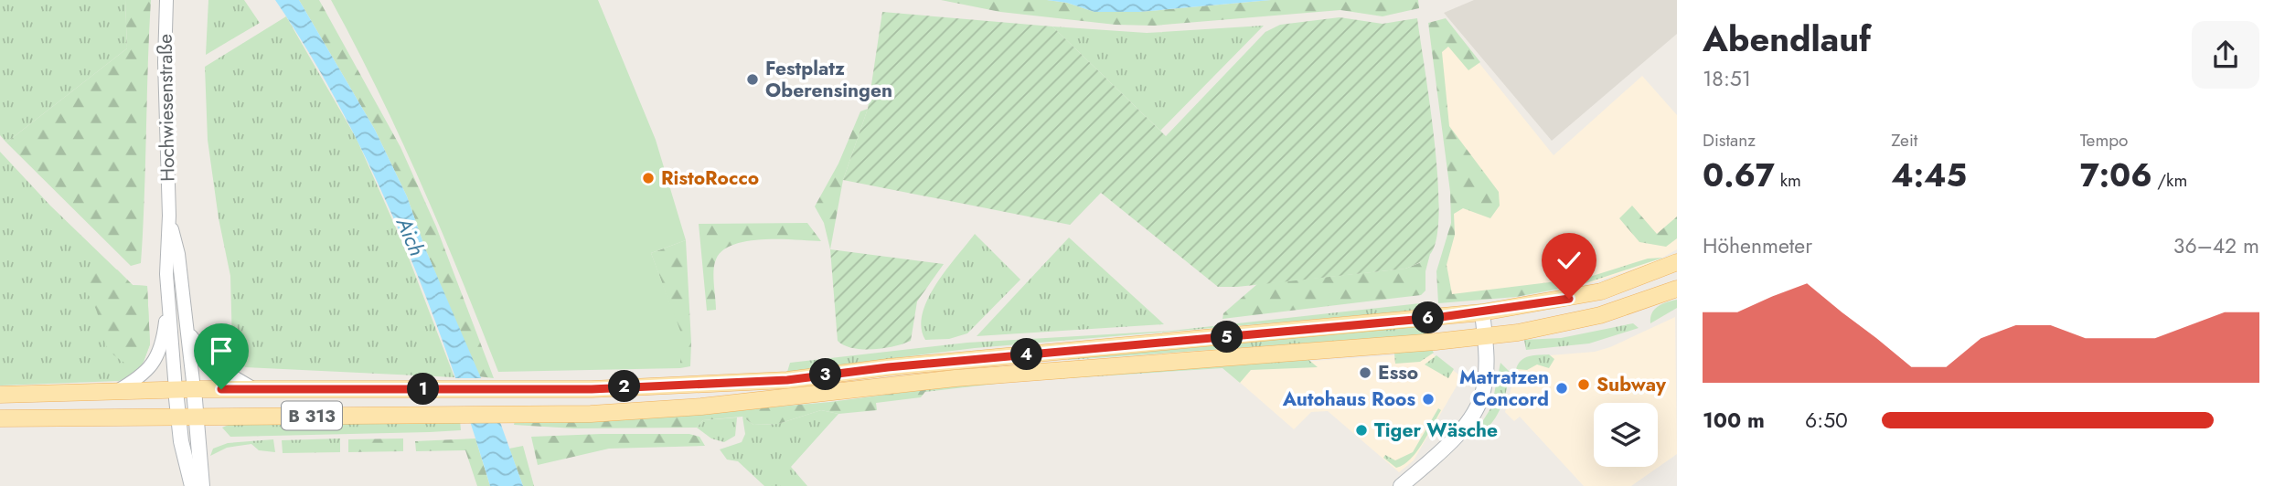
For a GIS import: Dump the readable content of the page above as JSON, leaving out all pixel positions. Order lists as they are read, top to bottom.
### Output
{
  "streets": {
    "main road": ["Hochwiesenstraße", "B 313"]
  },
  "crossings": [
    ["Hochwiesenstraße", "B 313"]
  ],
  "water": ["Aich"],
  "places": [
    "Festplatz Oberensingen",
    "RistoRocco",
    "Esso",
    "Subway",
    "Matratzen Concord",
    "Autohaus Roos",
    "Tiger Wäsche"
  ],
  "page": {
    "heading": ["Abendlauf", "18:51"],
    "stats": [
      ["Distanz", "0.67 km"],
      ["Zeit", "4:45"],
      ["Tempo", "7:06 /km"]
    ],
    "chart": ["Höhenmeter", "36–42 m"],
    "pins": [
      "6",
      "5",
      "4",
      "3",
      "2",
      "1"
    ],
    "list": [
      {
        "name": "100 m",
        "note": "6:50"
      }
    ]
  }
}
